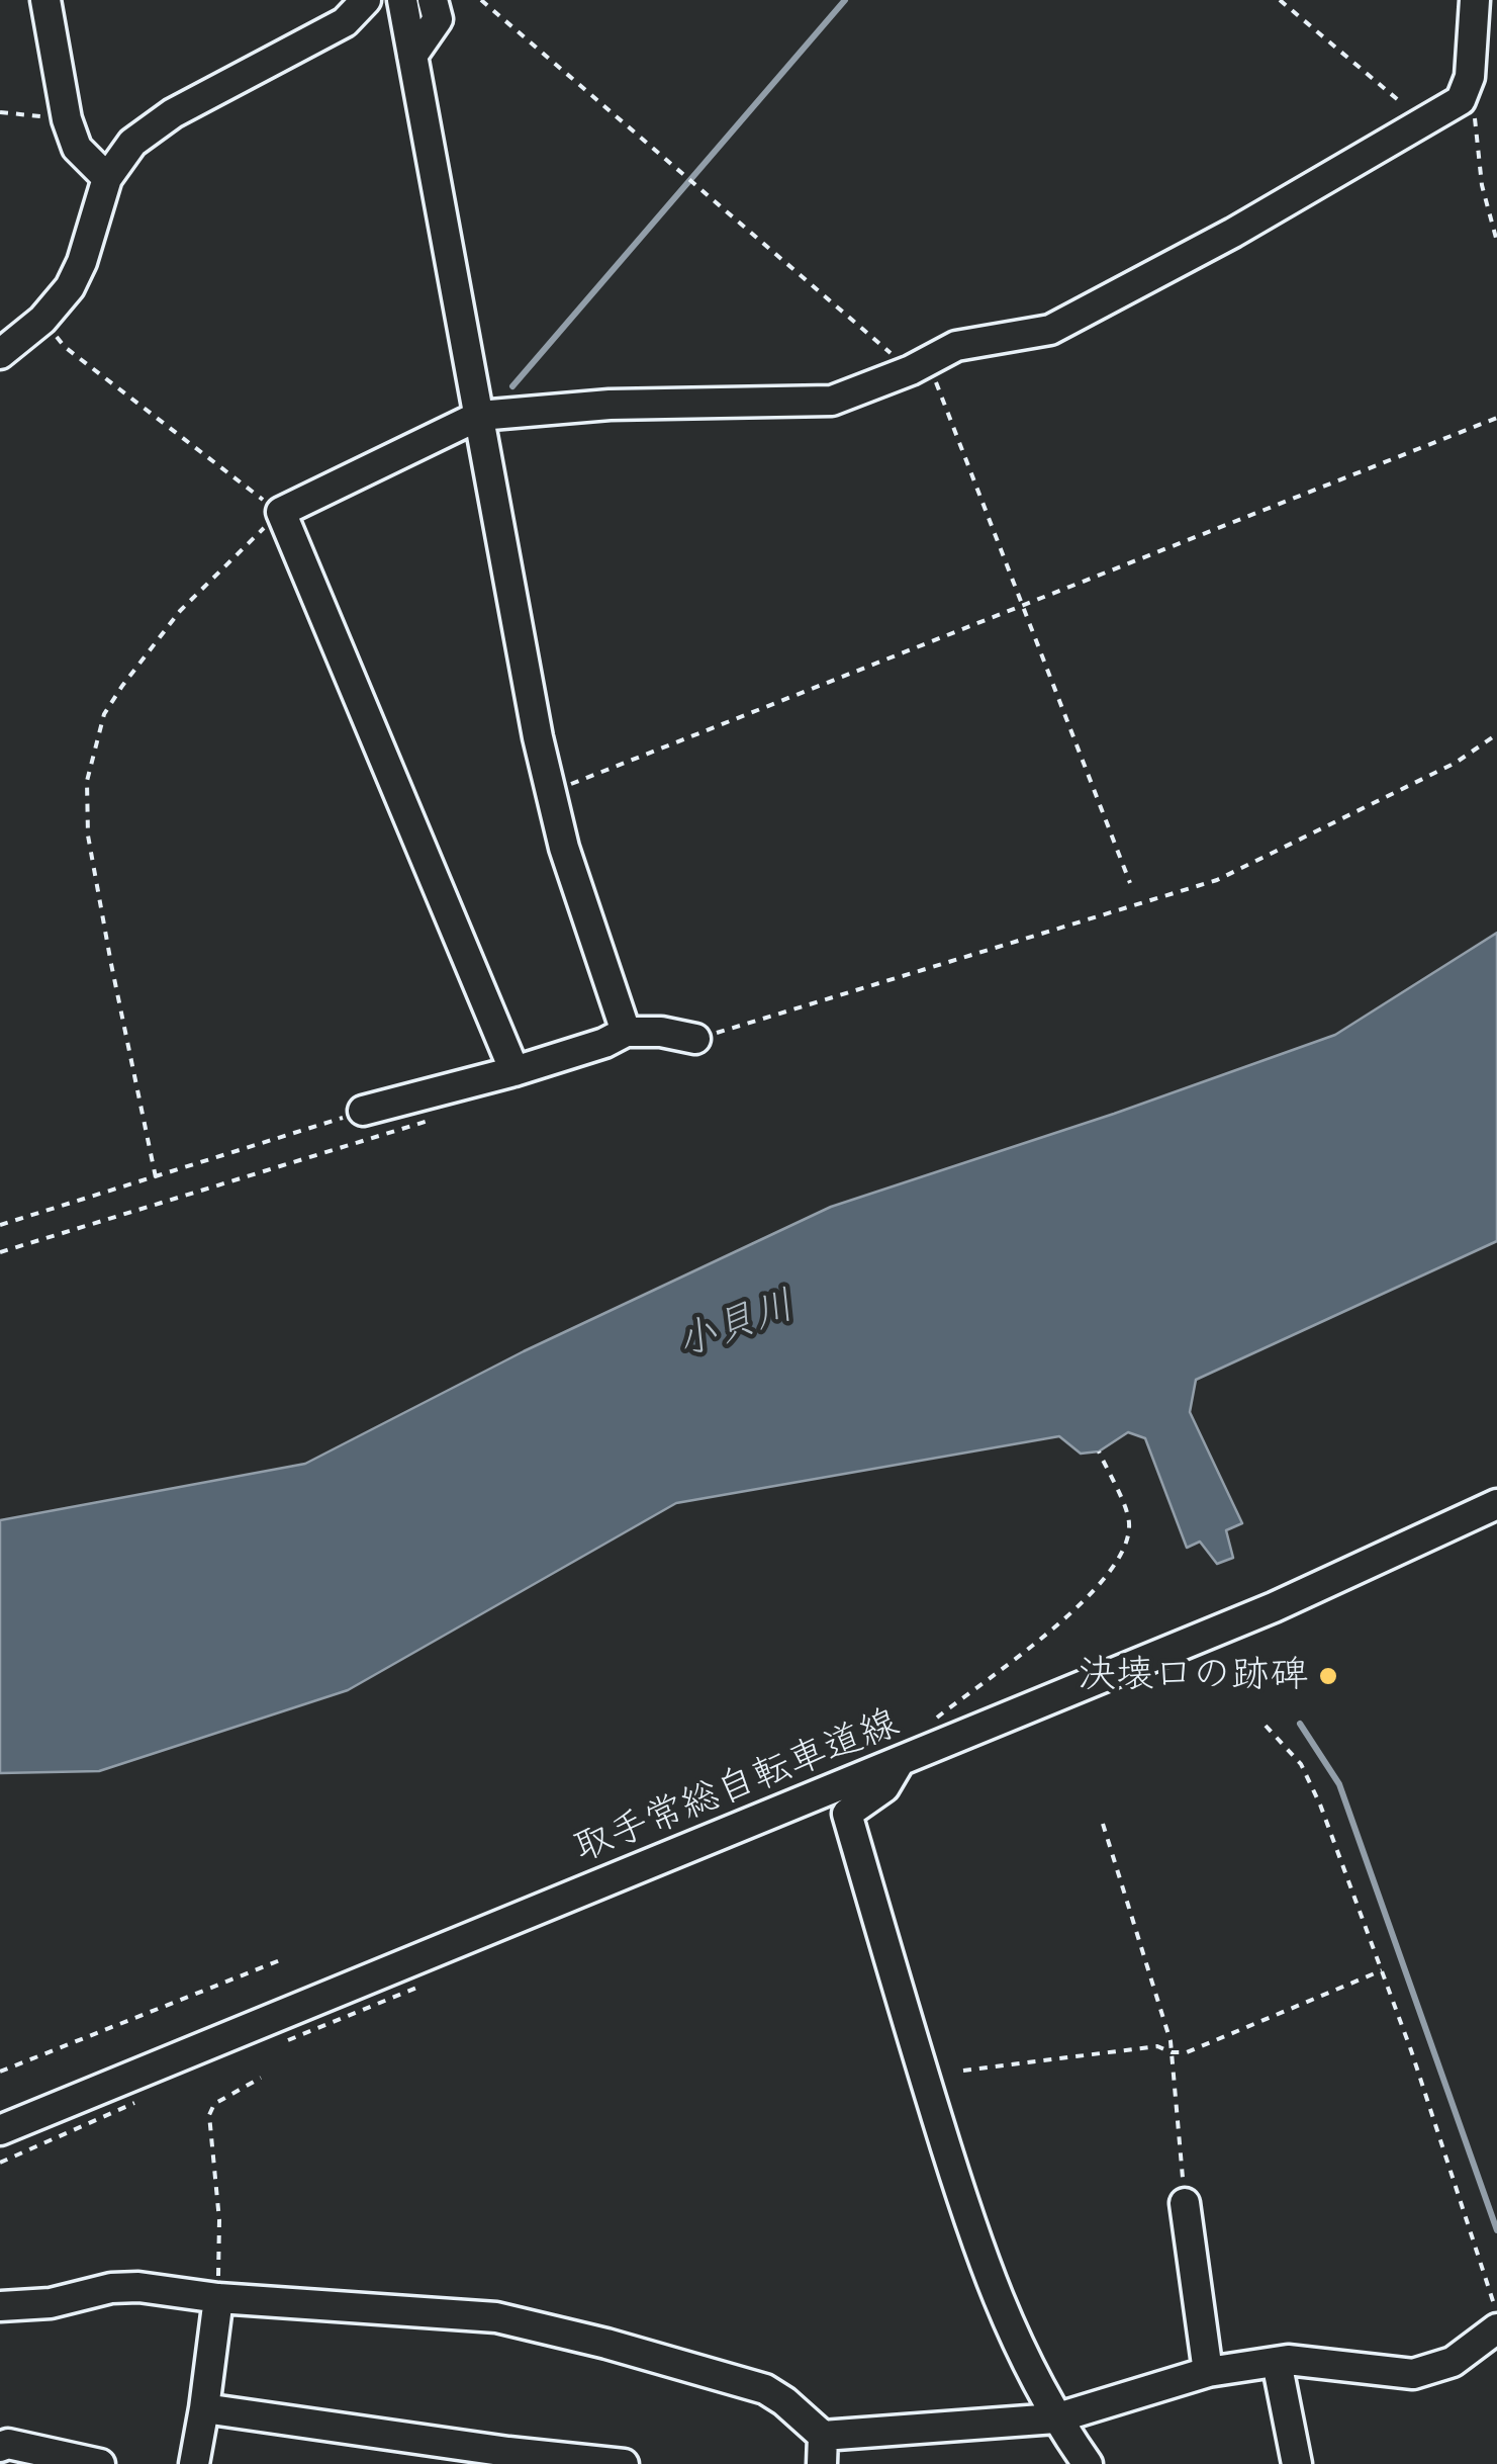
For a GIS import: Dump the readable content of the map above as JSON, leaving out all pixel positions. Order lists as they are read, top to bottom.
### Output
{
  "streets": {
    "street": ["取手常総自転車道線"]
  },
  "water": ["小貝川"],
  "places": ["決壊口の跡碑"]
}
